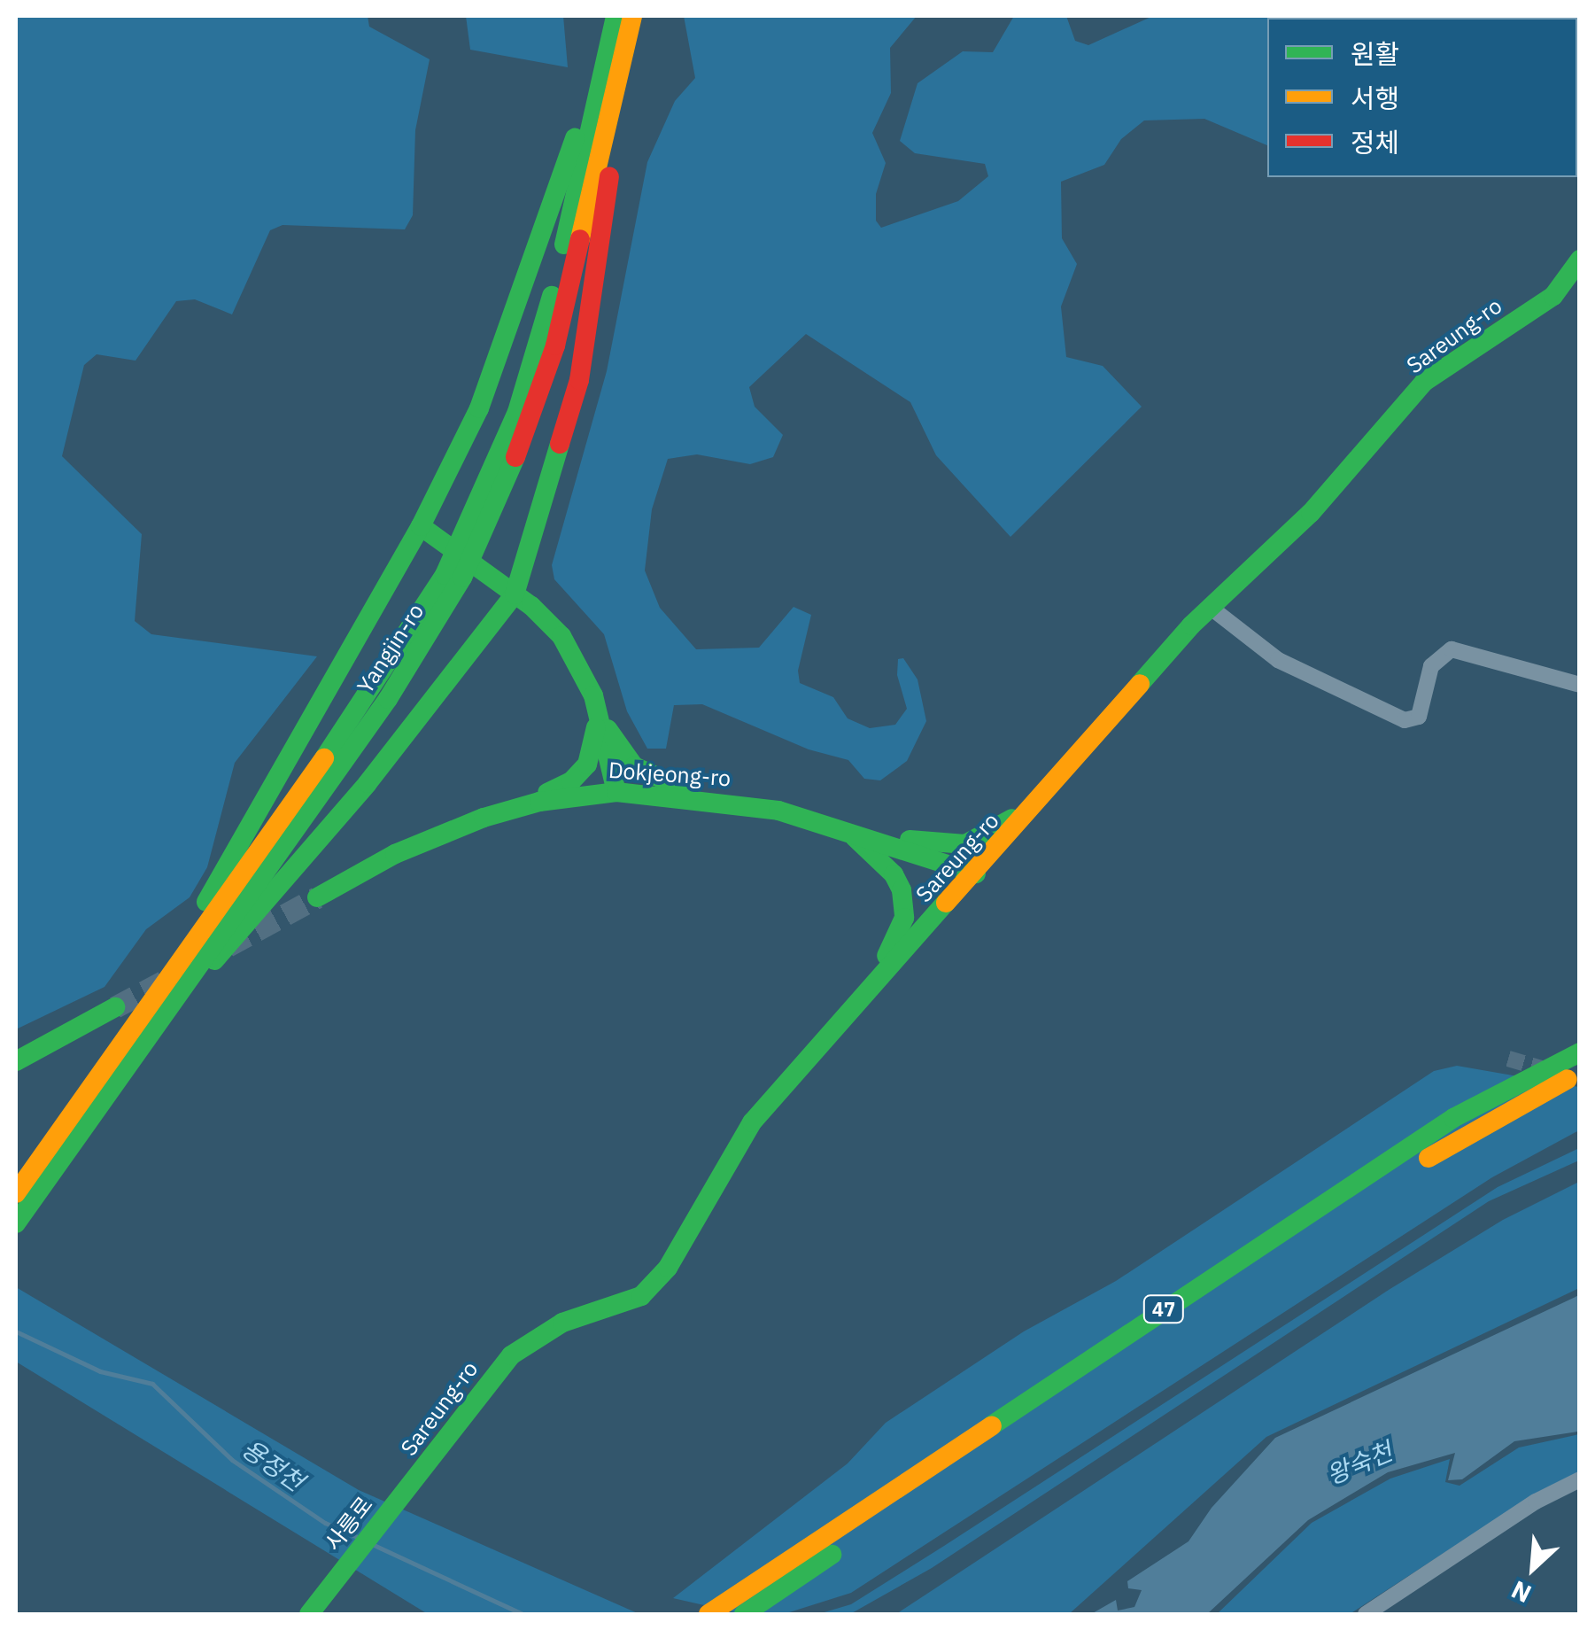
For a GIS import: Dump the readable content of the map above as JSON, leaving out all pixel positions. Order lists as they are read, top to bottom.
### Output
{
  "streets": {
    "main road": [
      "Sareung-ro",
      "Yangjin-ro",
      "Dokjeong-ro",
      "47",
      "사릉로"
    ]
  },
  "crossings": [
    ["Sareung-ro", "Dokjeong-ro"],
    ["Sareung-ro", "사릉로"]
  ],
  "water": ["왕숙천", "용정천"],
  "legend": ["원활", "서행", "정체"],
  "north": "bottom left"
}
